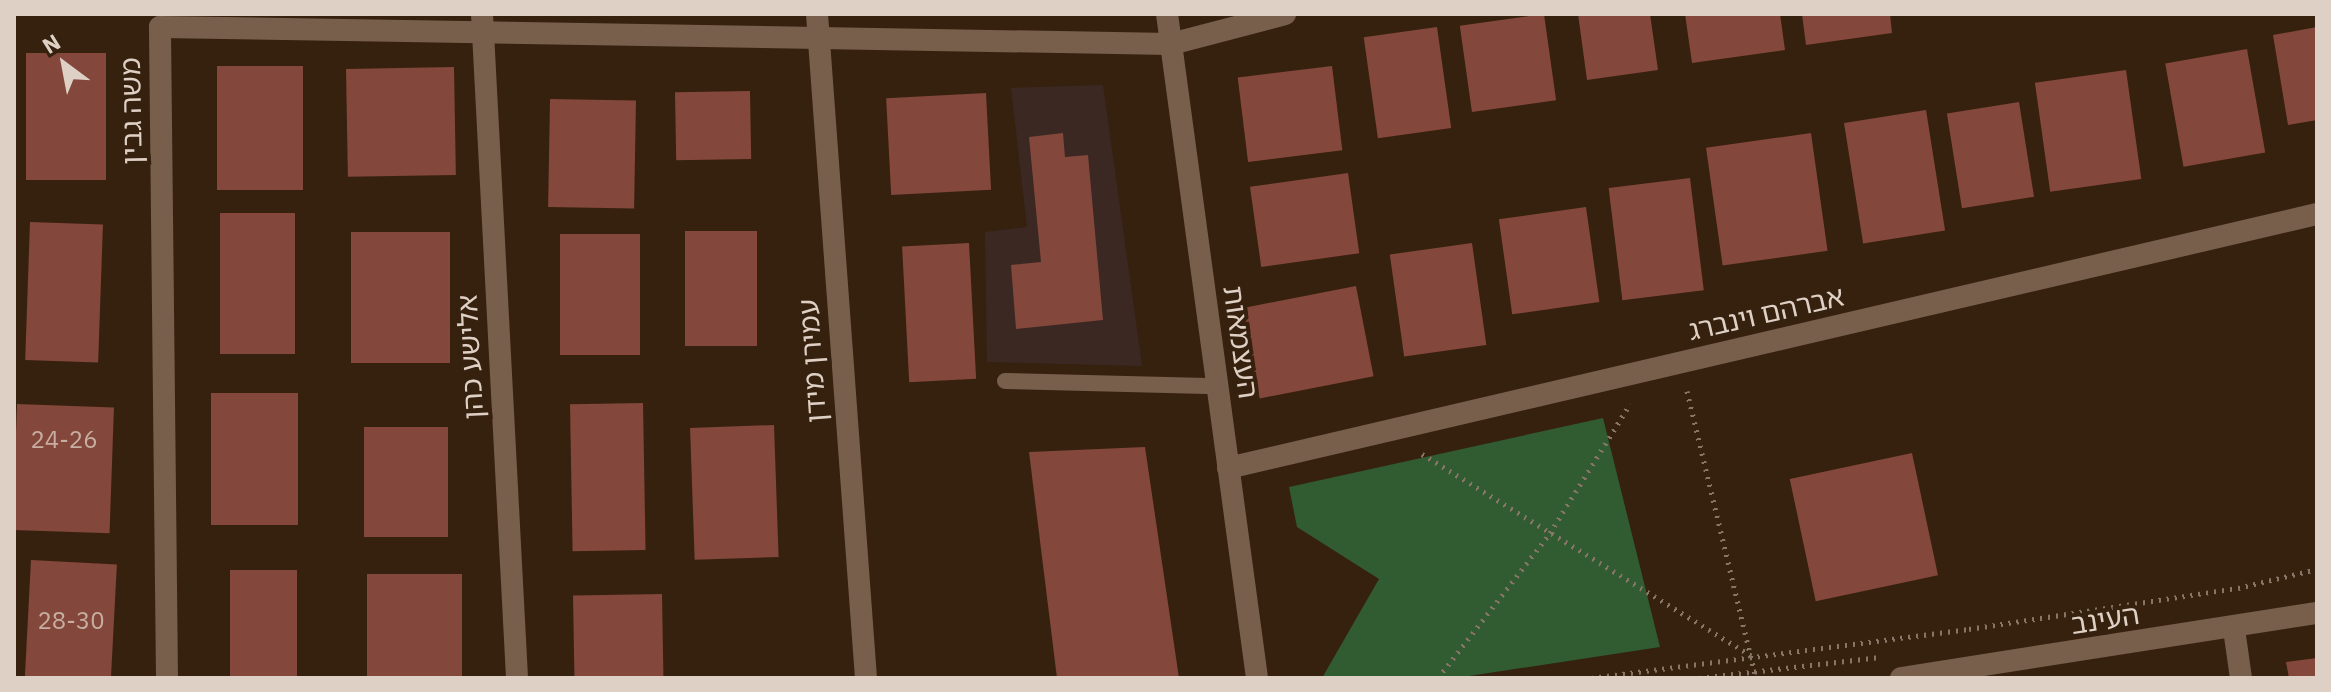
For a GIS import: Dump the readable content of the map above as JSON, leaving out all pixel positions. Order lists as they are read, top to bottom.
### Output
{
  "streets": {
    "street": [
      "משה גבין",
      "אברהם וינברג",
      "העצמאות",
      "אלישע כהן",
      "עמירן מידן",
      "העינב"
    ]
  },
  "crossings": [
    ["משה גבין", "העצמאות"],
    ["משה גבין", "אלישע כהן"],
    ["משה גבין", "עמירן מידן"],
    ["אברהם וינברג", "העצמאות"]
  ],
  "house_numbers": ["24-26", "28-30"],
  "north": "top left"
}
